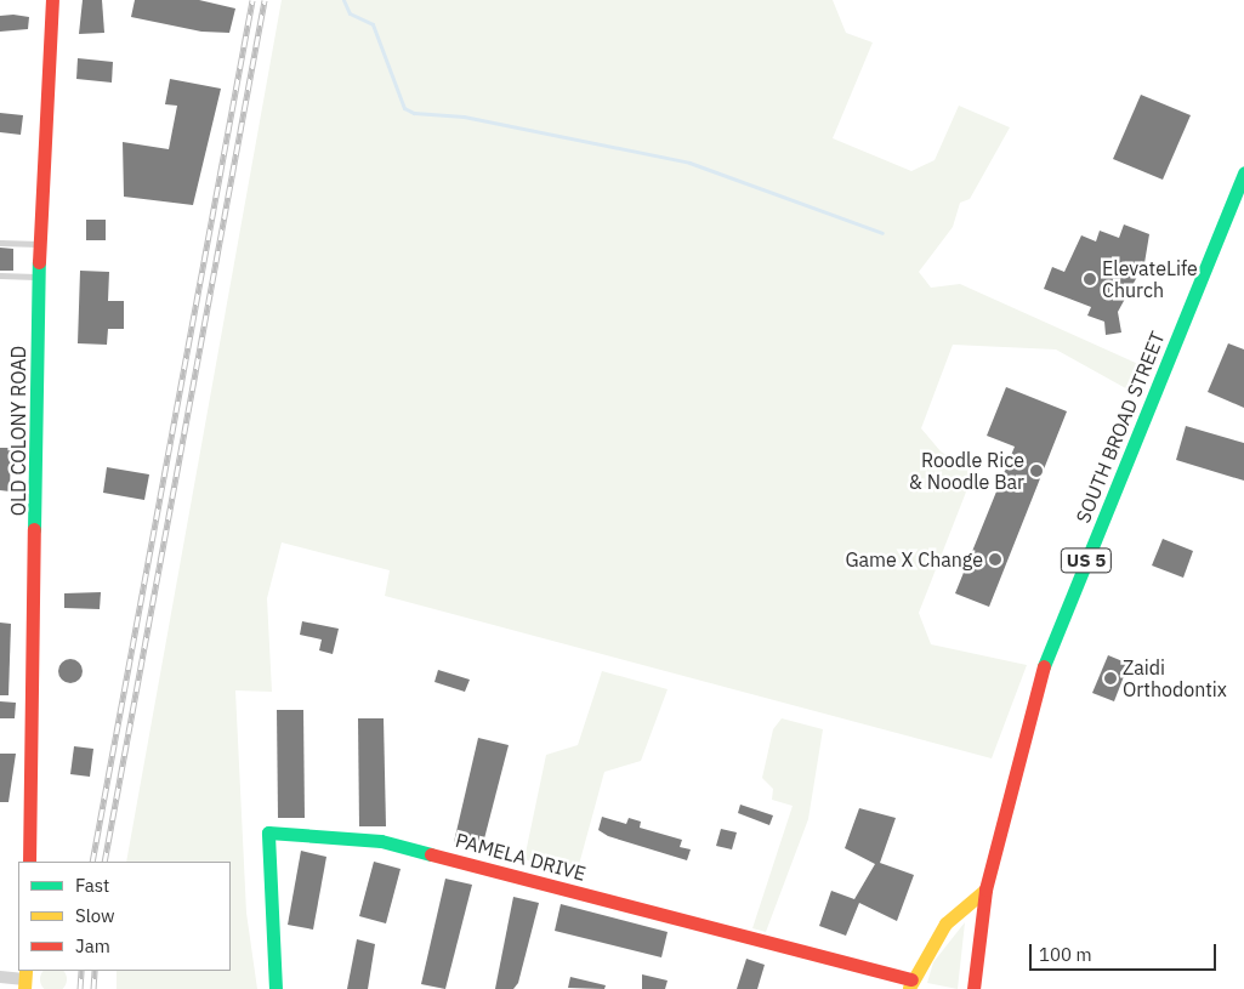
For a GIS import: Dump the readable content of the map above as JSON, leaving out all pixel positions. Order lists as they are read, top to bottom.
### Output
{
  "streets": {
    "main road": [
      "SOUTH BROAD STREET",
      "OLD COLONY ROAD",
      "US 5",
      "PAMELA DRIVE"
    ]
  },
  "crossings": [
    ["SOUTH BROAD STREET", "US 5"]
  ],
  "places": [
    "ElevateLife Church",
    "Roodle Rice & Noodle Bar",
    "Game X Change",
    "Zaidi Orthodontix"
  ],
  "legend": ["Fast", "Slow", "Jam"],
  "scale_bar": "100 m"
}
